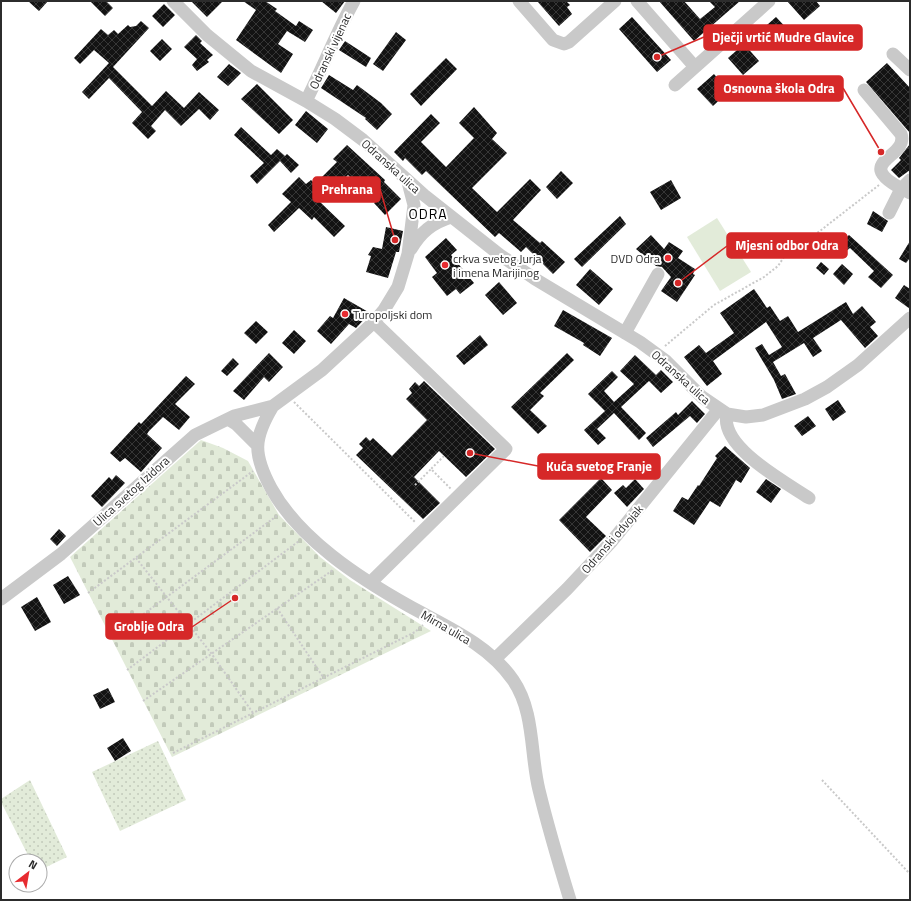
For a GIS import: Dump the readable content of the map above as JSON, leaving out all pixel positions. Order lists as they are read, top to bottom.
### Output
{
  "streets": {
    "street": [
      "Odranski vijenac",
      "Odranska ulica",
      "Ulica svetog Izidora",
      "Odranski odvojak",
      "Mirna ulica"
    ]
  },
  "crossings": [
    ["Odranski vijenac", "Odranska ulica"],
    ["Odranska ulica", "Odranski odvojak"],
    ["Ulica svetog Izidora", "Mirna ulica"],
    ["Odranski odvojak", "Mirna ulica"]
  ],
  "districts": ["ODRA"],
  "places": [
    "Dječji vrtić Mudre Glavice",
    "Osnovna škola Odra",
    "Prehrana",
    "DVD Odra",
    "crkva svetog Jurja i imena Marijinog",
    "Mjesni odbor Odra",
    "Turopoljski dom",
    "Kuća svetog Franje",
    "Groblje Odra"
  ],
  "north": "top right"
}
